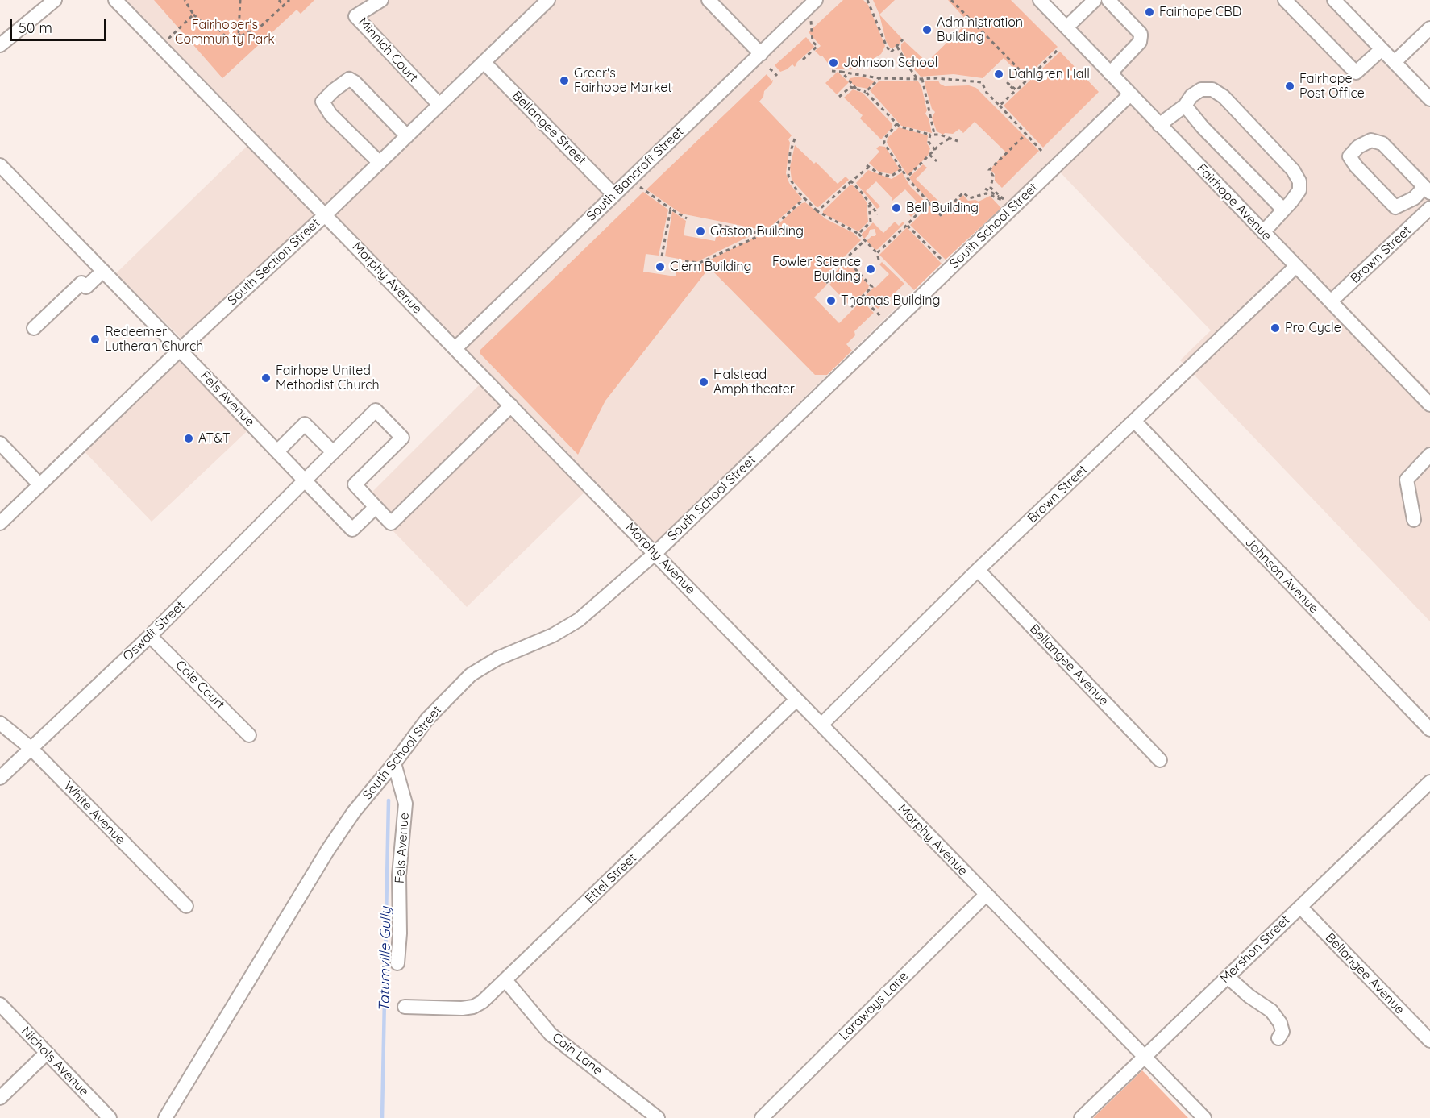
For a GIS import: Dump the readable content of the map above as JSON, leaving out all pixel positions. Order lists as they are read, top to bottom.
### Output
{
  "streets": {
    "street": [
      "Minnich Court",
      "Bellangee Street",
      "South Bancroft Street",
      "Fairhope Avenue",
      "South School Street",
      "Brown Street",
      "South Section Street",
      "Morphy Avenue",
      "Fels Avenue",
      "Johnson Avenue",
      "Oswalt Street",
      "Bellangee Avenue",
      "Cole Court",
      "White Avenue",
      "Ettel Street",
      "Mershon Street",
      "Laraways Lane",
      "Cain Lane",
      "Nichols Avenue"
    ]
  },
  "crossings": [
    ["Minnich Court", "South Section Street"],
    ["Bellangee Street", "South Bancroft Street"],
    ["Bellangee Street", "South Section Street"],
    ["South Bancroft Street", "Morphy Avenue"],
    ["Fairhope Avenue", "South School Street"],
    ["Fairhope Avenue", "Brown Street"],
    ["South School Street", "Morphy Avenue"],
    ["South School Street", "Fels Avenue"],
    ["Brown Street", "Morphy Avenue"],
    ["Brown Street", "Johnson Avenue"],
    ["Brown Street", "Bellangee Avenue"],
    ["South Section Street", "Morphy Avenue"],
    ["South Section Street", "Fels Avenue"],
    ["Morphy Avenue", "Ettel Street"],
    ["Morphy Avenue", "Mershon Street"],
    ["Morphy Avenue", "Laraways Lane"],
    ["Fels Avenue", "Oswalt Street"],
    ["Oswalt Street", "Cole Court"],
    ["Oswalt Street", "White Avenue"],
    ["Bellangee Avenue", "Mershon Street"],
    ["Ettel Street", "Cain Lane"]
  ],
  "water": ["Tatumville Gully"],
  "parks": ["Fairhoper's Community Park"],
  "places": [
    "Fairhope CBD",
    "Administration Building",
    "Johnson School",
    "Dahlgren Hall",
    "Greer's Fairhope Market",
    "Fairhope Post Office",
    "Bell Building",
    "Gaston Building",
    "Clern Building",
    "Fowler Science Building",
    "Thomas Building",
    "Pro Cycle",
    "Redeemer Lutheran Church",
    "Fairhope United Methodist Church",
    "Halstead Amphitheater",
    "AT&T"
  ],
  "scale_bar": "50 m"
}
